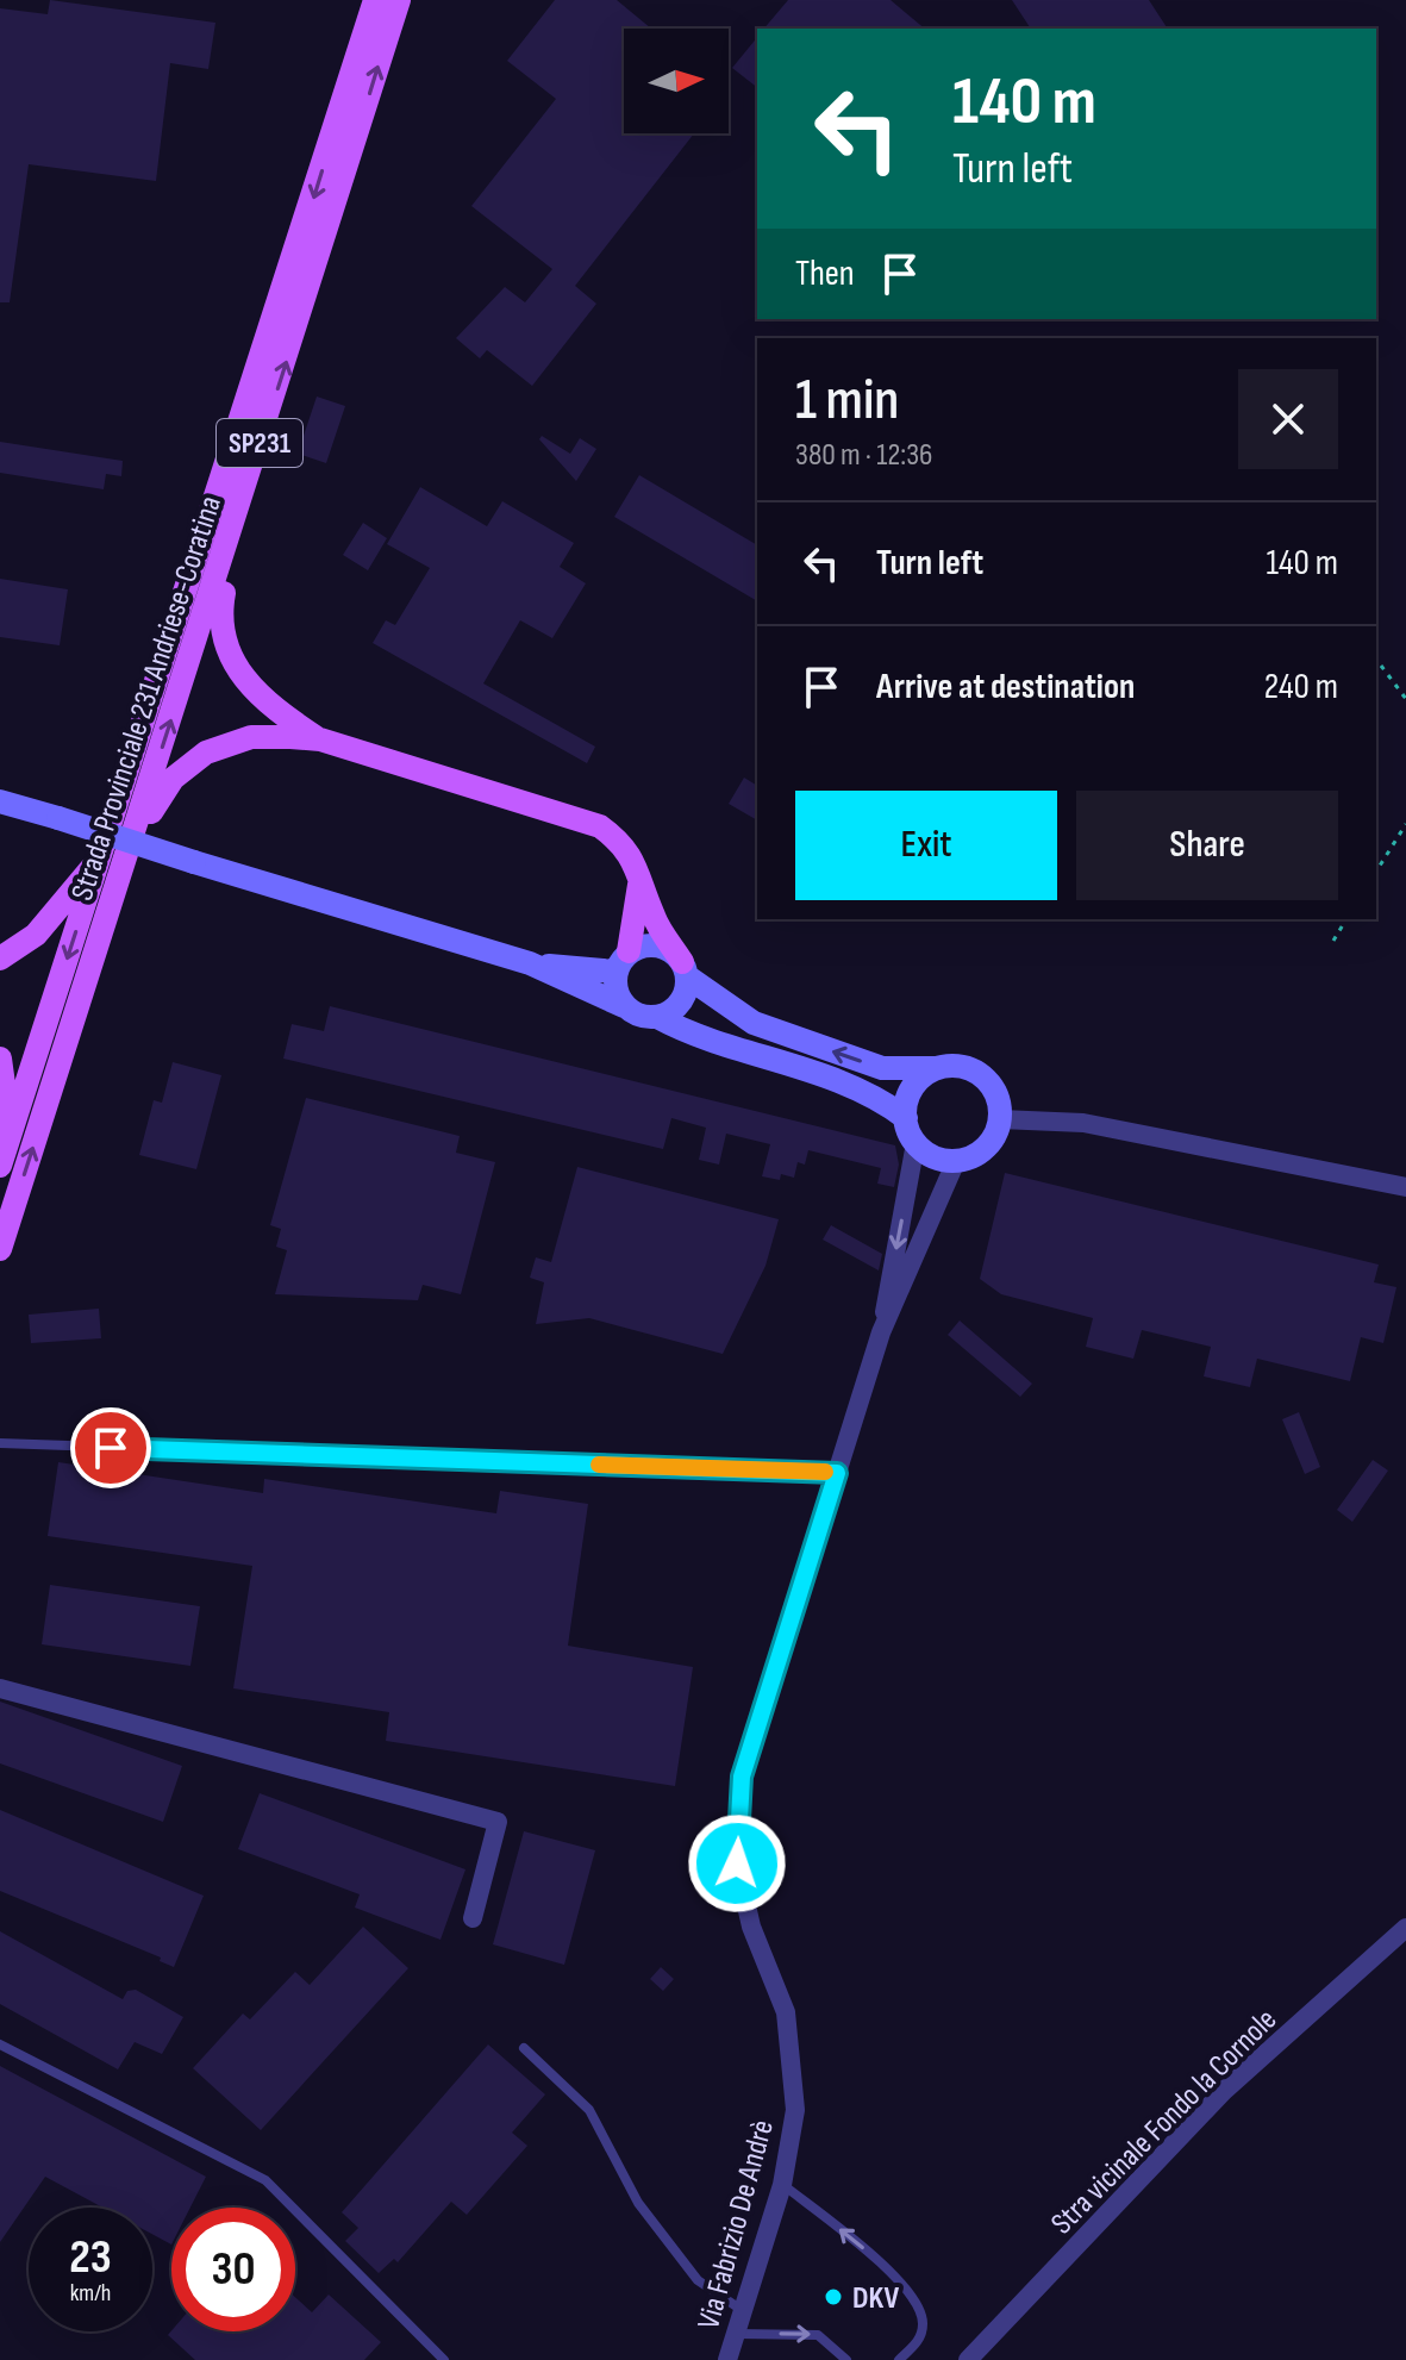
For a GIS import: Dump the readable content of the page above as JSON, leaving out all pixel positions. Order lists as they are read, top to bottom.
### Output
{
  "streets": {
    "main road": ["SP231", "Strada Provinciale 231 Andriese-Coratina"],
    "street": ["Stra vicinale Fondo la Cornole", "Via Fabrizio De Andrè"]
  },
  "places": ["DKV"],
  "north": "right",
  "page": {
    "turn": ["140 m", "Turn left"],
    "then": "Then",
    "heading": ["1 min", "380 m · 12:36"],
    "list": [
      {
        "name": "Turn left",
        "value": "140 m"
      },
      {
        "name": "Arrive at destination",
        "value": "240 m"
      }
    ],
    "buttons": ["Exit", "Share"],
    "speed": "23 km/h",
    "limit": "30"
  }
}
